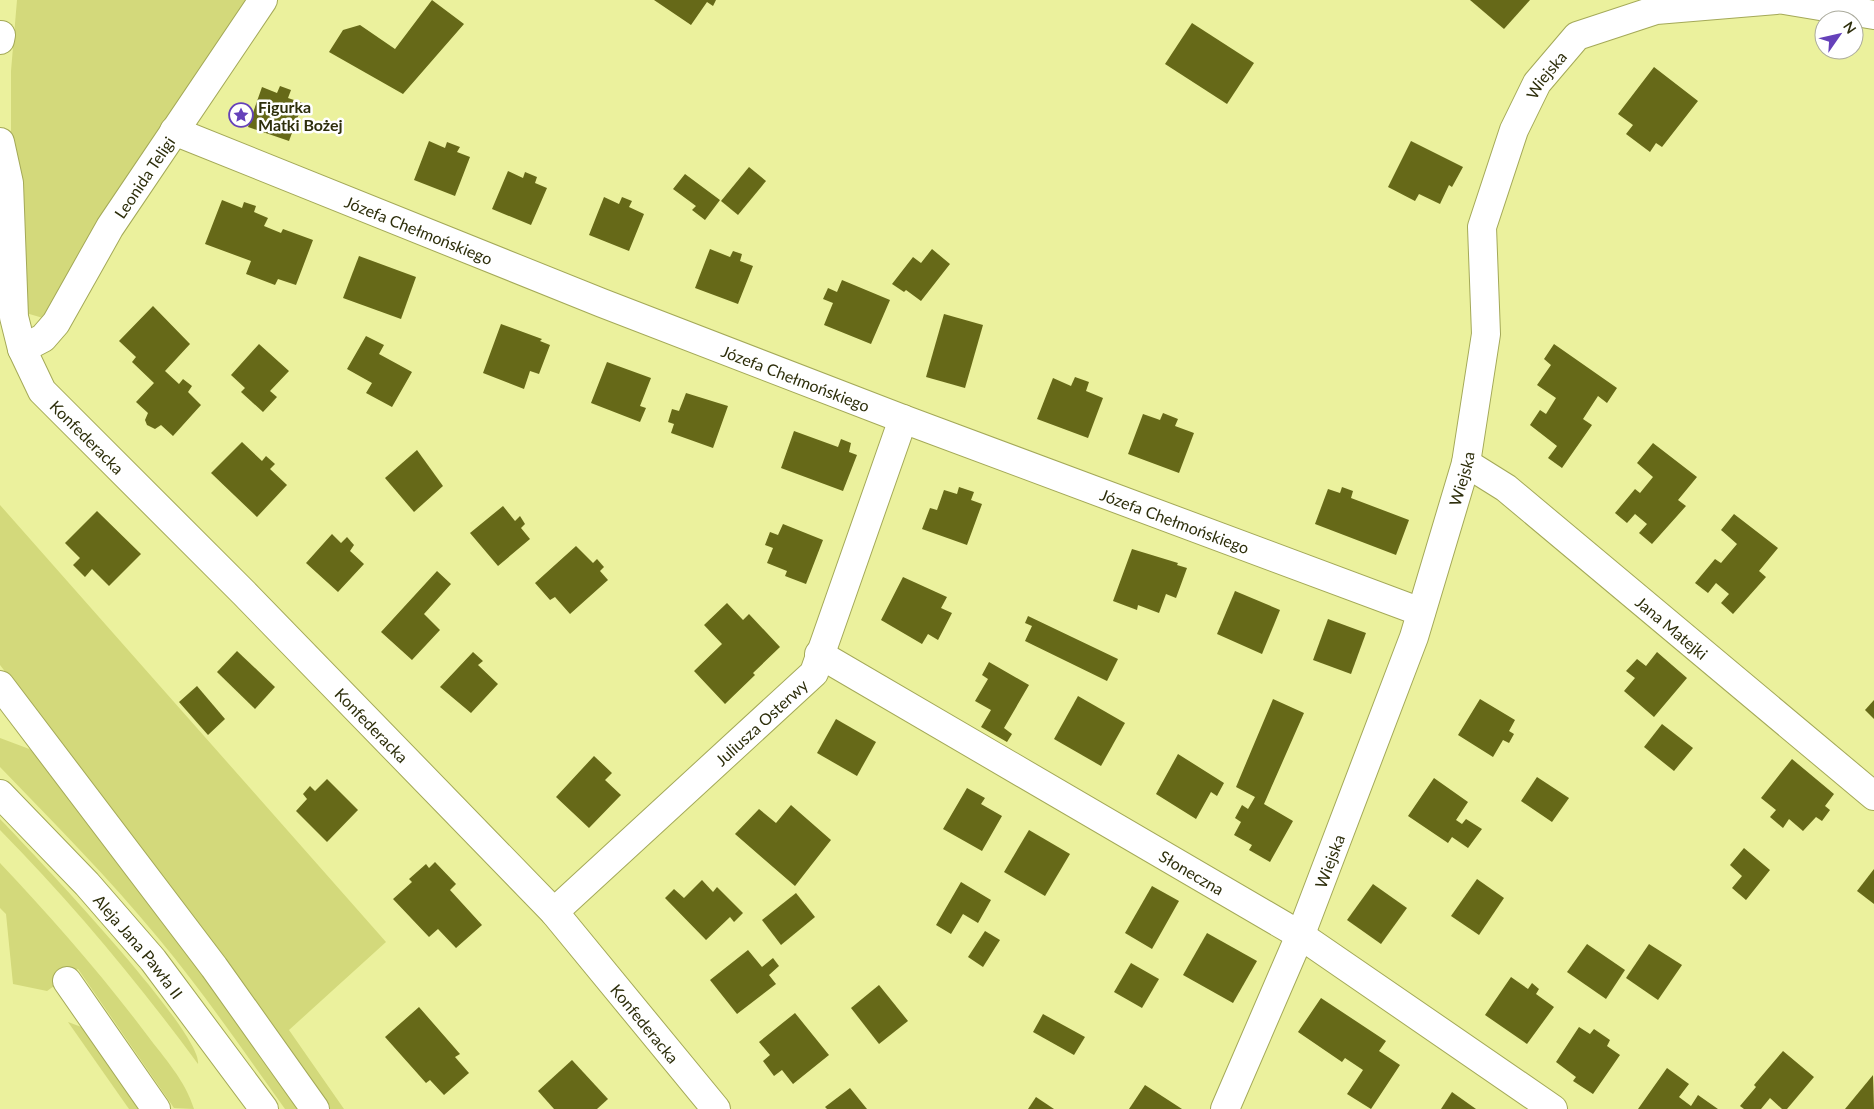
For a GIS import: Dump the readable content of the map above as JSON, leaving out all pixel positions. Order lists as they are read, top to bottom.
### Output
{
  "streets": {
    "street": [
      "Wiejska",
      "Leonida Teligi",
      "Józefa Chełmońskiego",
      "Konfederacka",
      "Jana Matejki",
      "Juliusza Osterwy",
      "Słoneczna",
      "Aleja Jana Pawła II"
    ]
  },
  "crossings": [
    ["Wiejska", "Józefa Chełmońskiego"],
    ["Wiejska", "Jana Matejki"],
    ["Wiejska", "Słoneczna"],
    ["Leonida Teligi", "Józefa Chełmońskiego"],
    ["Leonida Teligi", "Konfederacka"],
    ["Józefa Chełmońskiego", "Juliusza Osterwy"],
    ["Konfederacka", "Juliusza Osterwy"],
    ["Juliusza Osterwy", "Słoneczna"]
  ],
  "places": {
    "place": ["Figurka Matki Bożej"]
  },
  "north": "top right"
}
